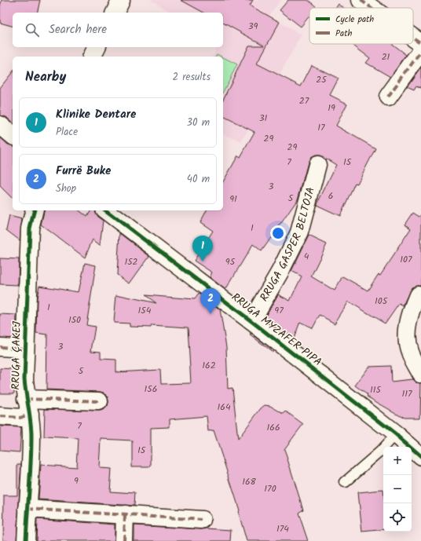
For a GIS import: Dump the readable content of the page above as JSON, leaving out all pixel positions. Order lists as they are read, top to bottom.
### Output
{
  "streets": {
    "street": ["RRUGA GASPER BELTOJA", "RRUGA MYZAFER PIPA", "RRUGA ÇAKEJ"]
  },
  "crossings": [
    ["RRUGA GASPER BELTOJA", "RRUGA MYZAFER PIPA"]
  ],
  "house_numbers": [
    "39",
    "21",
    "25",
    "27",
    "19",
    "31",
    "17",
    "29",
    "29",
    "7",
    "15",
    "3",
    "6",
    "5",
    "91",
    "1",
    "4",
    "107",
    "152",
    "95",
    "105",
    "1",
    "154",
    "97",
    "150",
    "3",
    "162",
    "5",
    "156",
    "115",
    "117",
    "164",
    "7",
    "166",
    "15",
    "9",
    "168",
    "170",
    "174"
  ],
  "legend": ["Cycle path", "Path"],
  "page": {
    "search": "Search here",
    "heading": ["Nearby", "2 results"],
    "list": [
      {
        "mark": "1",
        "name": "Klinike Dentare",
        "note": "Place",
        "value": "30 m"
      },
      {
        "mark": "2",
        "name": "Furrë Buke",
        "note": "Shop",
        "value": "40 m"
      }
    ],
    "pins": ["1", "2"],
    "map_buttons": ["+", "−"]
  }
}
